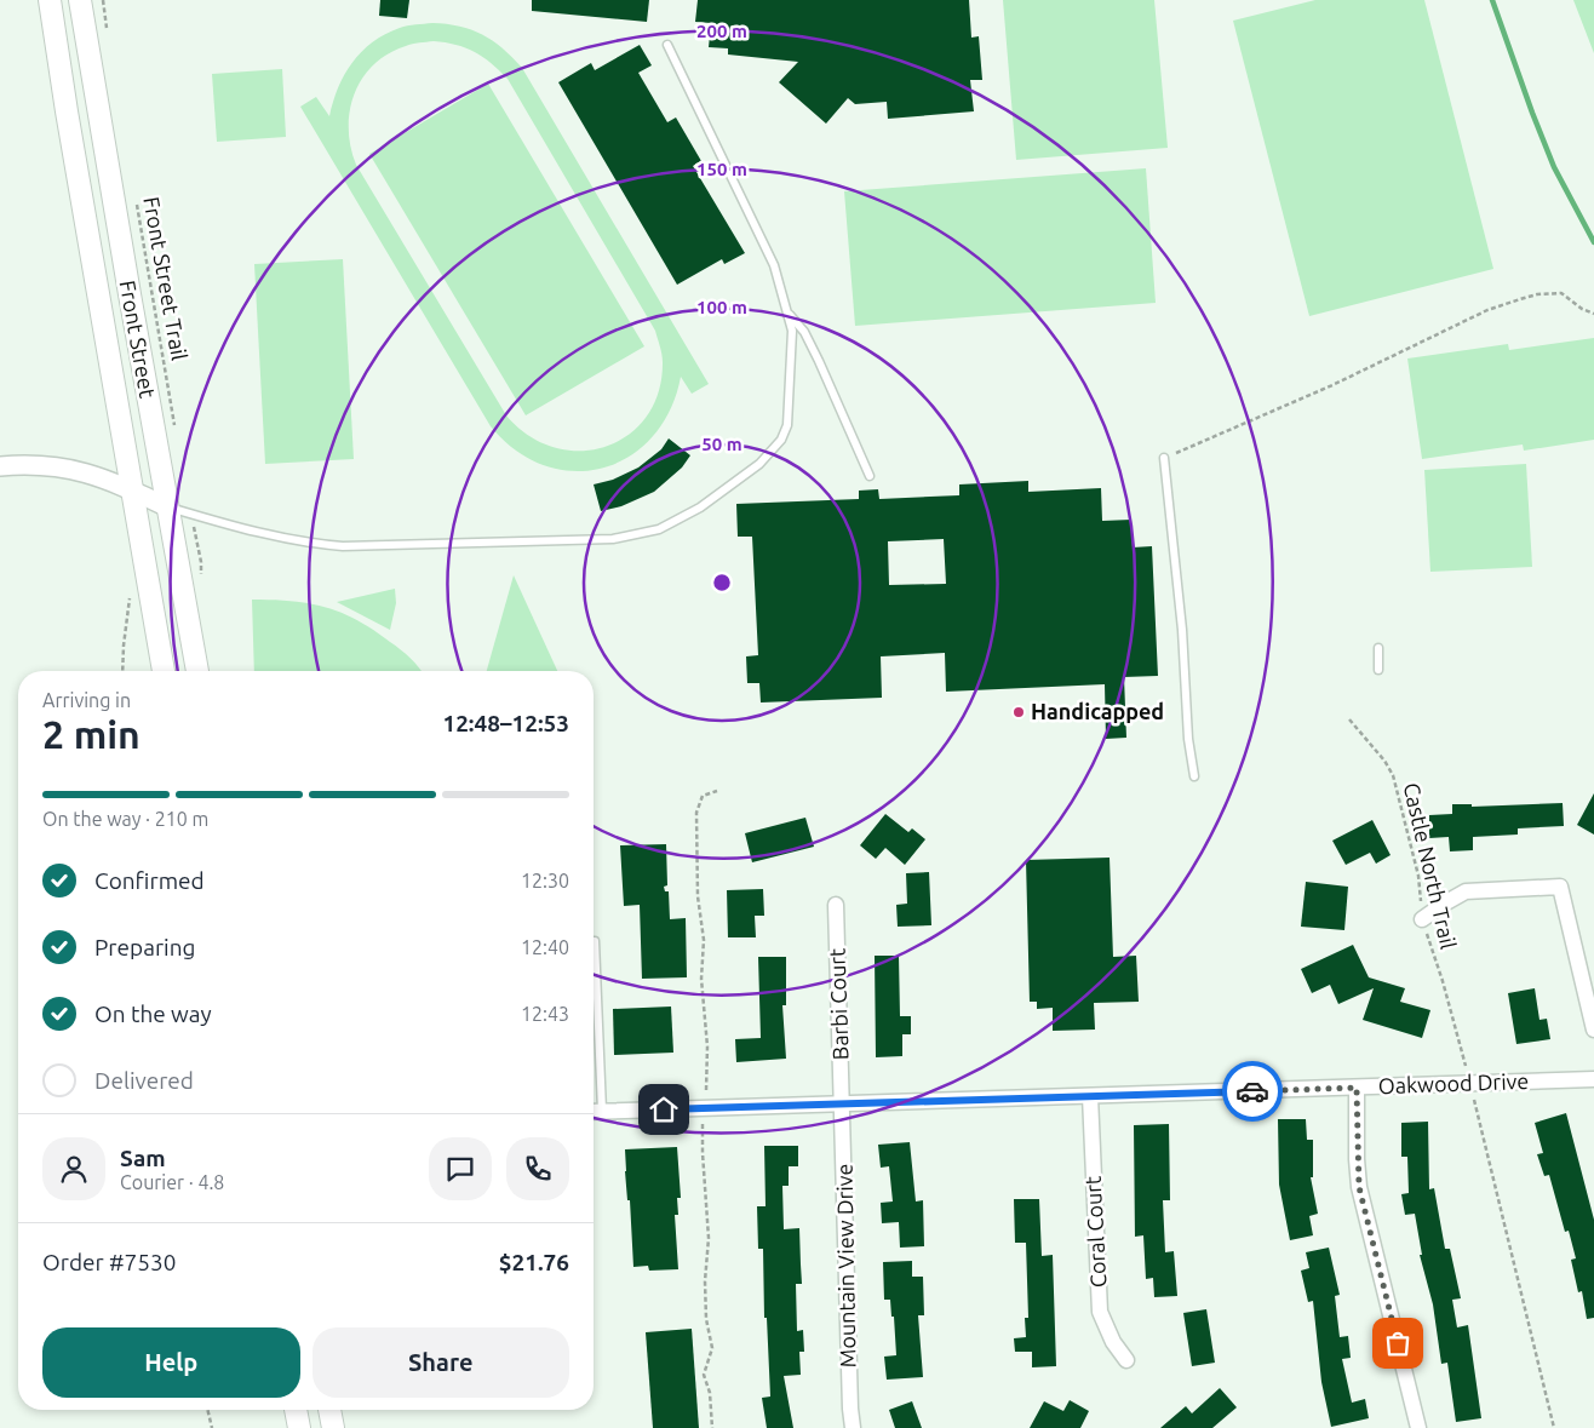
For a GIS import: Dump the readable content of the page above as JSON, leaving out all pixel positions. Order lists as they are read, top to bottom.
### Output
{
  "streets": {
    "main road": ["Front Street"],
    "street": [
      "Barbi Court",
      "Oakwood Drive",
      "Coral Court",
      "Mountain View Drive"
    ],
    "path": ["Front Street Trail", "Castle North Trail"]
  },
  "crossings": [
    ["Barbi Court", "Oakwood Drive"],
    ["Barbi Court", "Mountain View Drive"],
    ["Oakwood Drive", "Coral Court"],
    ["Oakwood Drive", "Mountain View Drive"]
  ],
  "places": ["Handicapped"],
  "page": {
    "heading": ["2 min", "Arriving in", "12:48–12:53"],
    "panel": [
      "Sam",
      "Courier · 4.8",
      "Order #7530",
      "$21.76"
    ],
    "bar": "On the way · 210 m",
    "list": [
      ["Confirmed", "12:30"],
      ["Preparing", "12:40"],
      ["On the way", "12:43"],
      "Delivered"
    ],
    "buttons": ["Help", "Share"]
  },
  "rings": [
    "200 m",
    "150 m",
    "100 m",
    "50 m"
  ]
}
